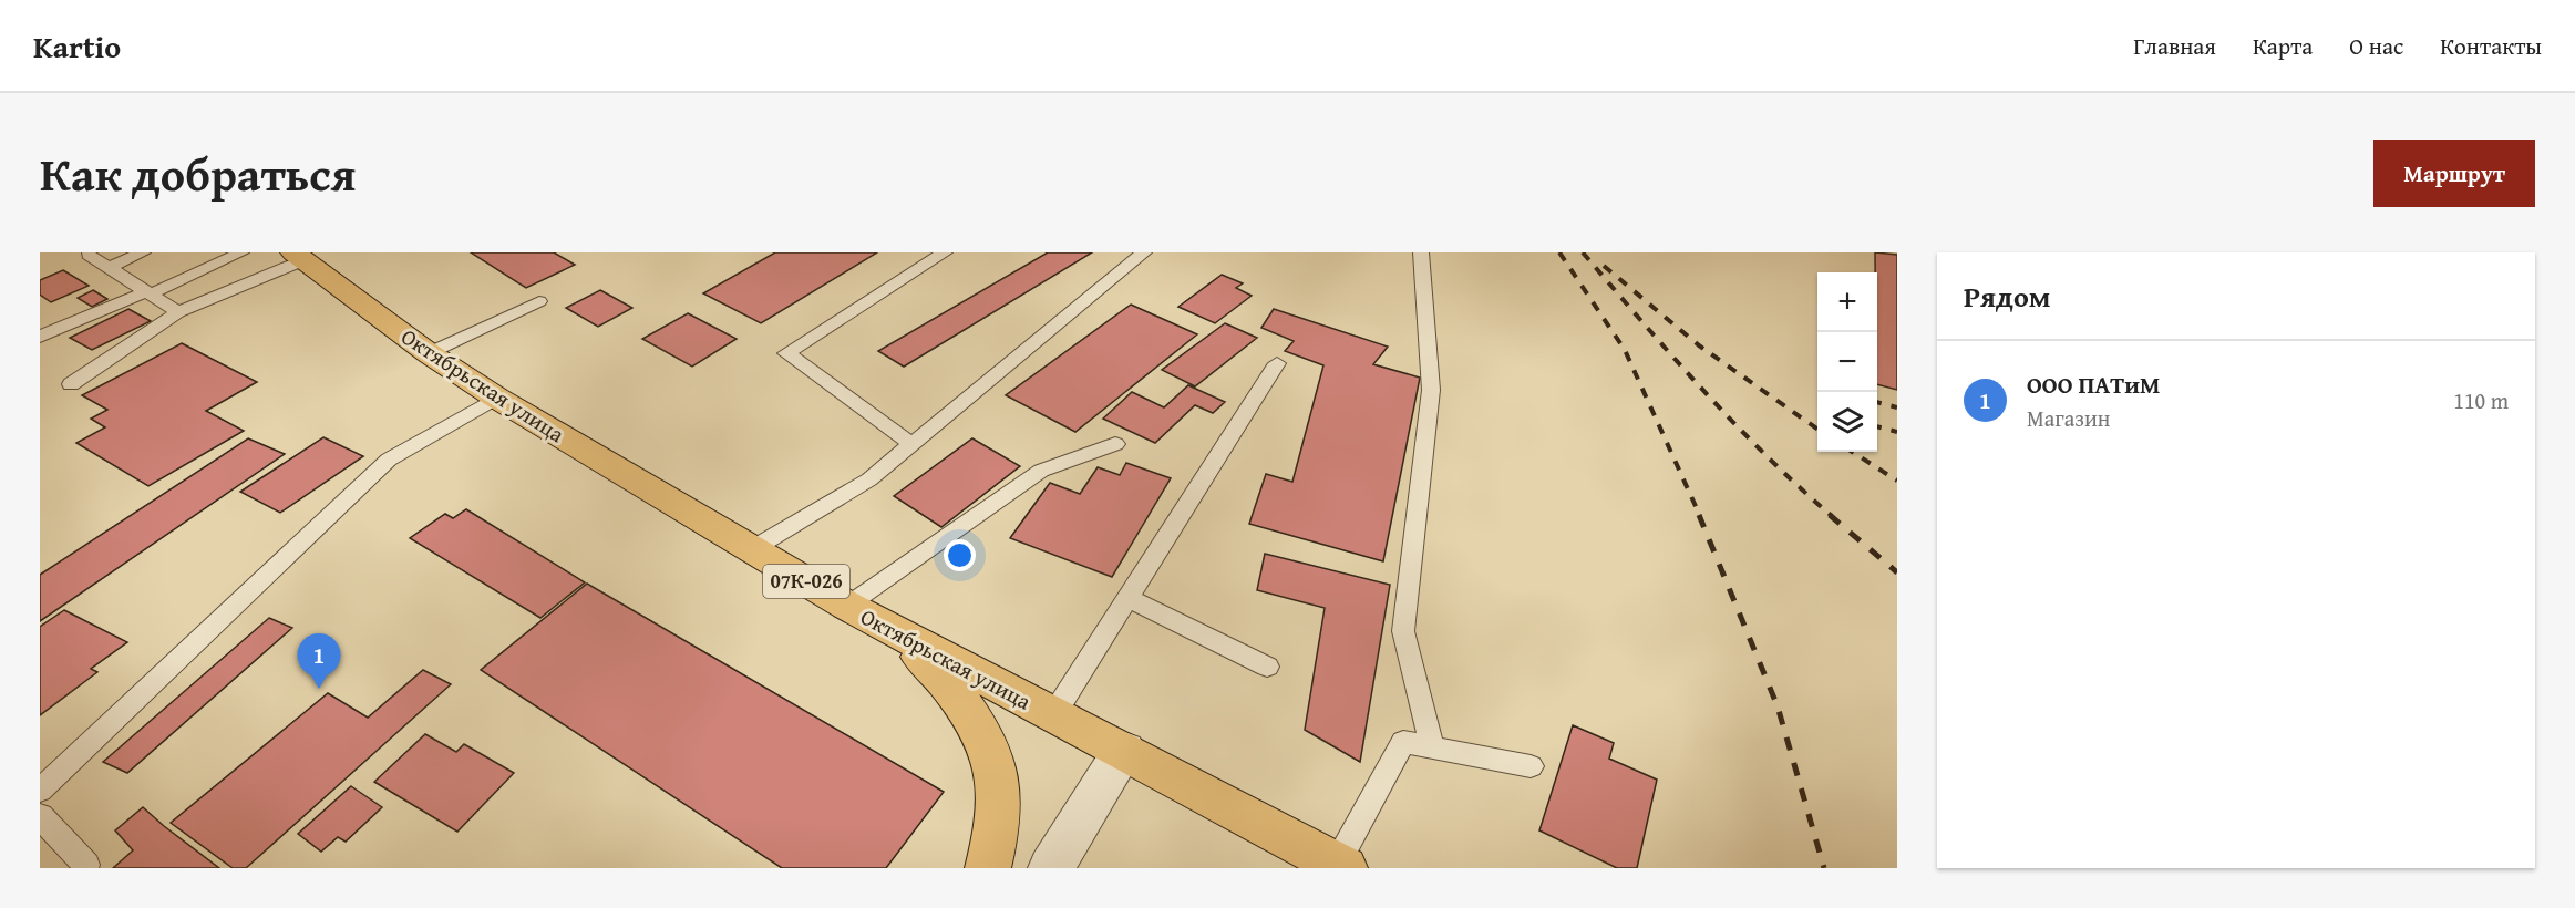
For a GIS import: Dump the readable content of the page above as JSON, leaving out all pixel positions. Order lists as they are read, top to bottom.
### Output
{
  "streets": {
    "main road": ["Октябрьская улица", "07К-026"]
  },
  "page": {
    "header": "Kartio",
    "nav": [
      "Главная",
      "Карта",
      "О нас",
      "Контакты"
    ],
    "title": "Как добраться",
    "buttons": "Маршрут",
    "heading": "Рядом",
    "map_buttons": ["+", "−"],
    "list": [
      {
        "mark": "1",
        "name": "ООО ПАТиМ",
        "note": "Магазин",
        "value": "110 m"
      }
    ],
    "pins": "1"
  }
}
